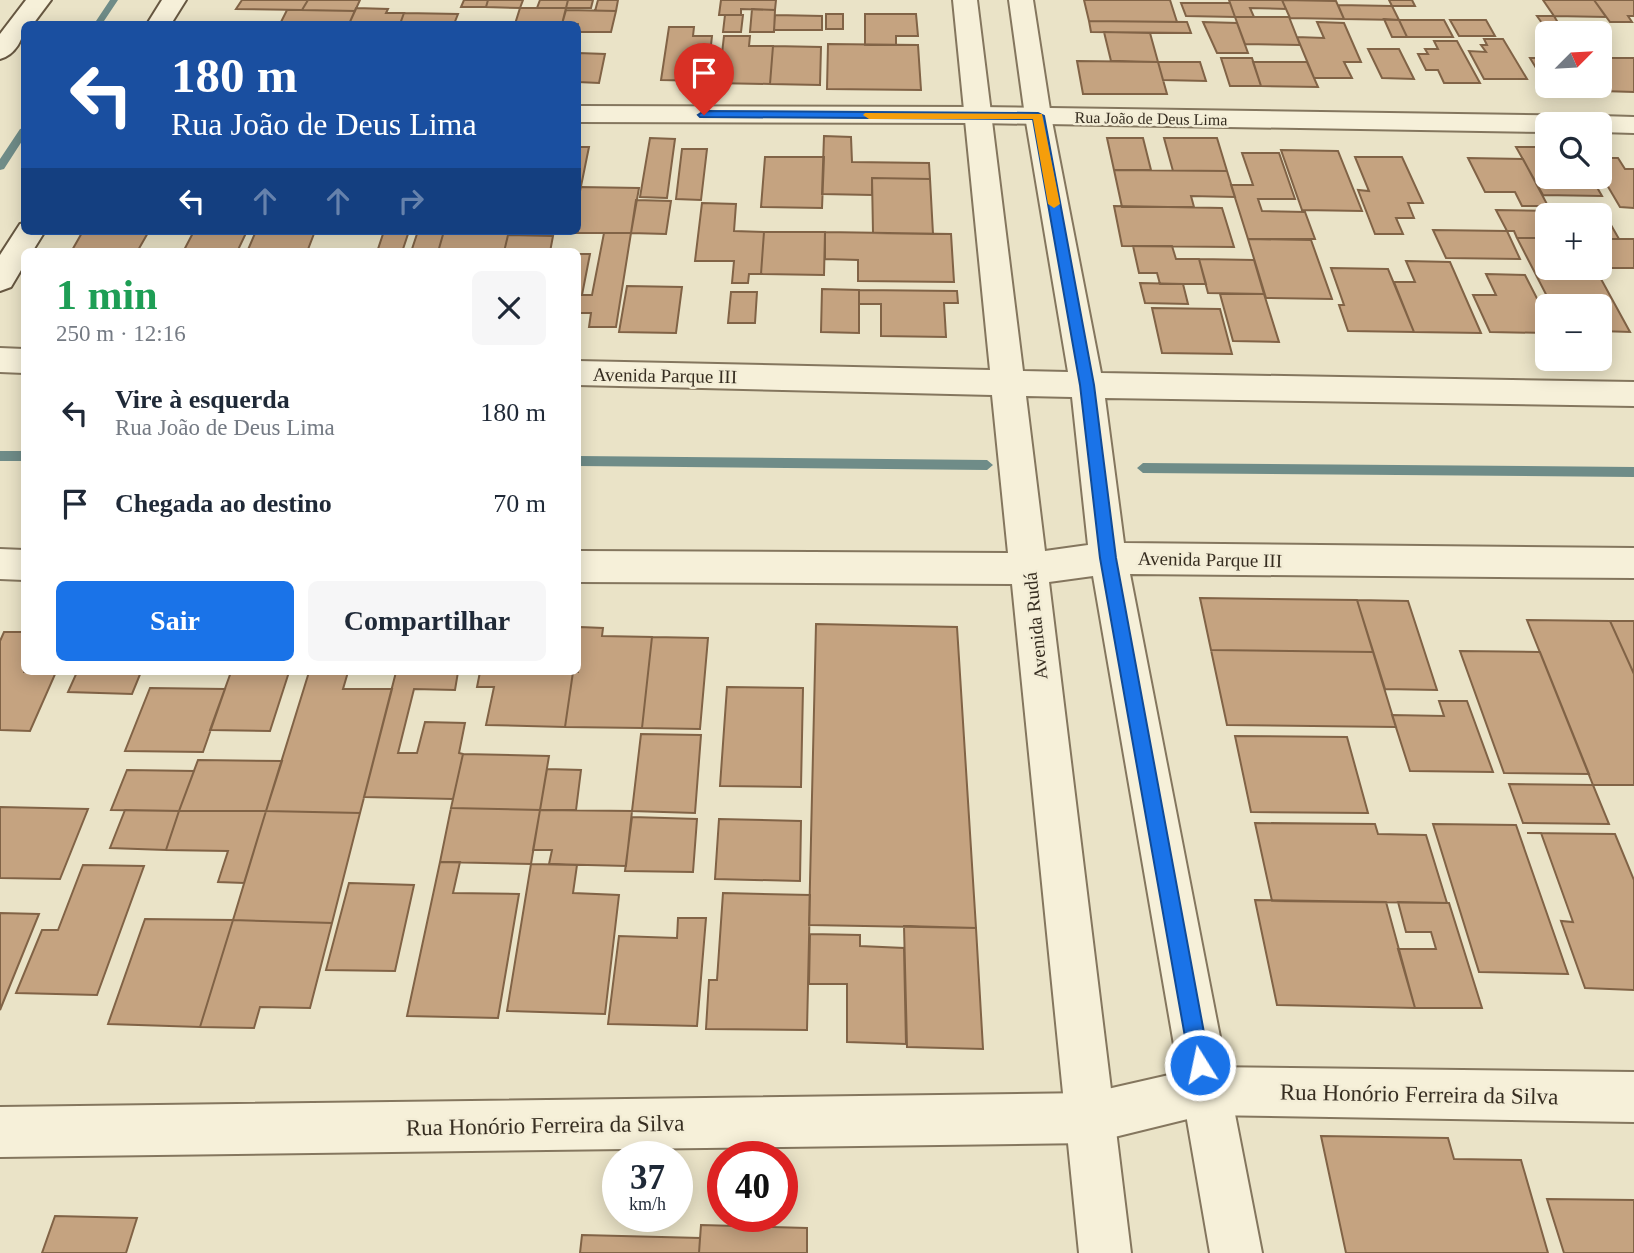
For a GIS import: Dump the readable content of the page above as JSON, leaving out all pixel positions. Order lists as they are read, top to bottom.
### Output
{
  "streets": {
    "street": [
      "Rua João de Deus Lima",
      "Avenida Parque III",
      "Avenida Rudá",
      "Rua Honório Ferreira da Silva"
    ]
  },
  "crossings": [
    ["Rua João de Deus Lima", "Avenida Rudá"],
    ["Avenida Parque III", "Avenida Rudá"],
    ["Avenida Rudá", "Rua Honório Ferreira da Silva"]
  ],
  "north": "top right",
  "page": {
    "map_buttons": ["+", "−"],
    "turn": ["180 m", "Rua João de Deus Lima"],
    "heading": ["1 min", "250 m · 12:16"],
    "list": [
      {
        "name": "Vire à esquerda",
        "note": "Rua João de Deus Lima",
        "value": "180 m"
      },
      {
        "name": "Chegada ao destino",
        "value": "70 m"
      }
    ],
    "buttons": ["Sair", "Compartilhar"],
    "speed": "37 km/h",
    "limit": "40"
  }
}
